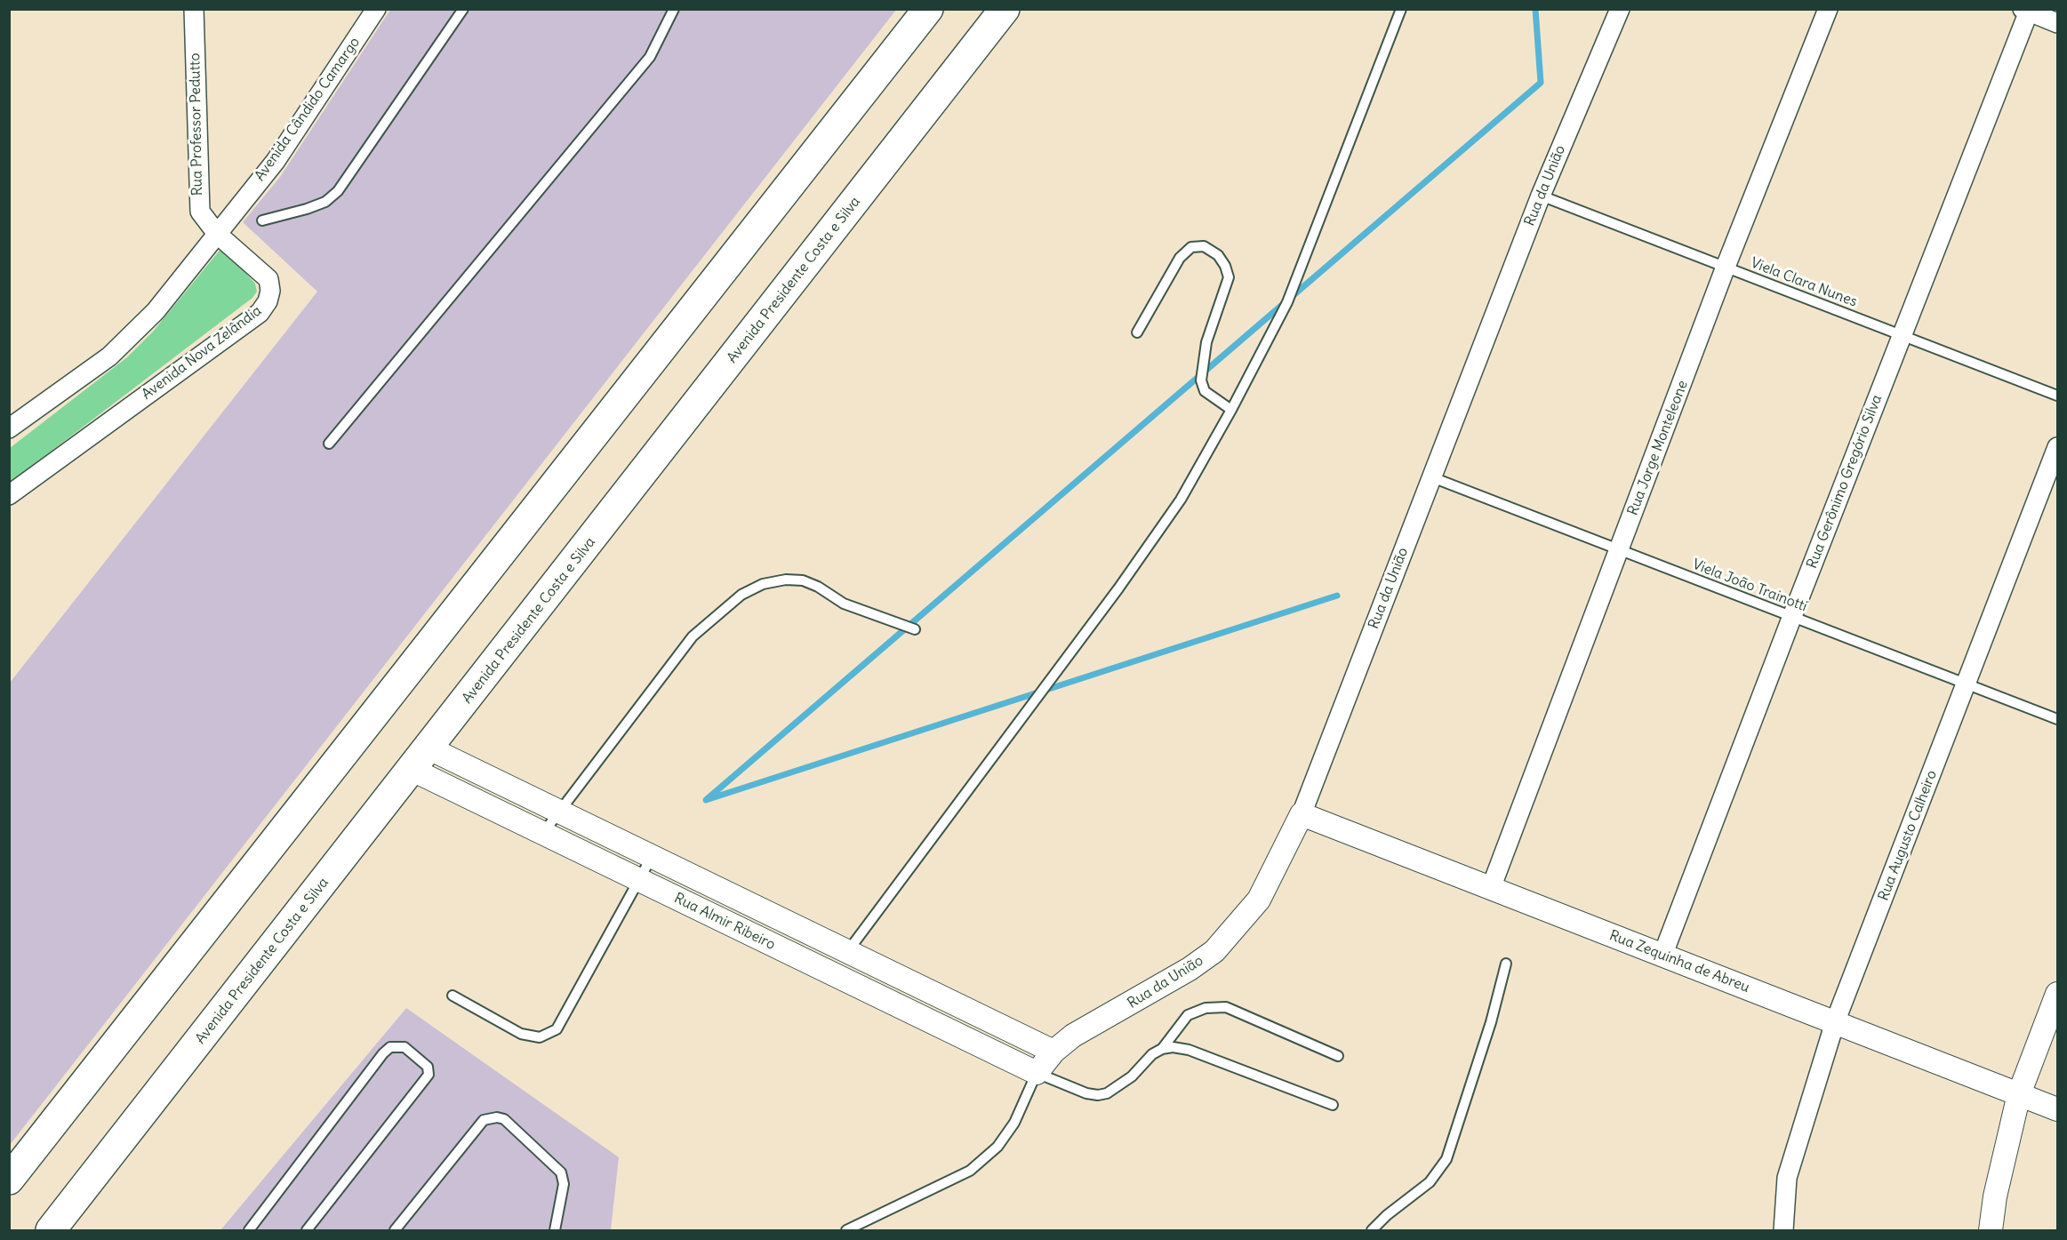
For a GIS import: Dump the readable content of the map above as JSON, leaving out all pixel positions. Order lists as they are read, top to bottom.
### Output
{
  "streets": {
    "highway": ["Avenida Presidente Costa e Silva"],
    "street": [
      "Avenida Cândido Camargo",
      "Rua Professor Pedutto",
      "Rua da União",
      "Avenida Nova Zelândia",
      "Rua Jorge Monteleone",
      "Rua Gerônimo Gregório Silva",
      "Rua Augusto Calheiro",
      "Rua Almir Ribeiro",
      "Rua Zequinha de Abreu"
    ],
    "lane": ["Viela Clara Nunes", "Viela João Trainotti"]
  },
  "crossings": [
    ["Avenida Cândido Camargo", "Rua Professor Pedutto"],
    ["Avenida Cândido Camargo", "Avenida Nova Zelândia"],
    ["Rua Professor Pedutto", "Avenida Nova Zelândia"],
    ["Rua da União", "Viela Clara Nunes"],
    ["Rua da União", "Viela João Trainotti"],
    ["Rua da União", "Rua Almir Ribeiro"],
    ["Rua da União", "Rua Zequinha de Abreu"],
    ["Avenida Presidente Costa e Silva", "Rua Almir Ribeiro"],
    ["Viela Clara Nunes", "Rua Jorge Monteleone"],
    ["Viela Clara Nunes", "Rua Gerônimo Gregório Silva"],
    ["Rua Jorge Monteleone", "Viela João Trainotti"],
    ["Rua Jorge Monteleone", "Rua Zequinha de Abreu"],
    ["Rua Gerônimo Gregório Silva", "Viela João Trainotti"],
    ["Rua Gerônimo Gregório Silva", "Rua Zequinha de Abreu"],
    ["Viela João Trainotti", "Rua Augusto Calheiro"],
    ["Rua Augusto Calheiro", "Rua Zequinha de Abreu"]
  ]
}
